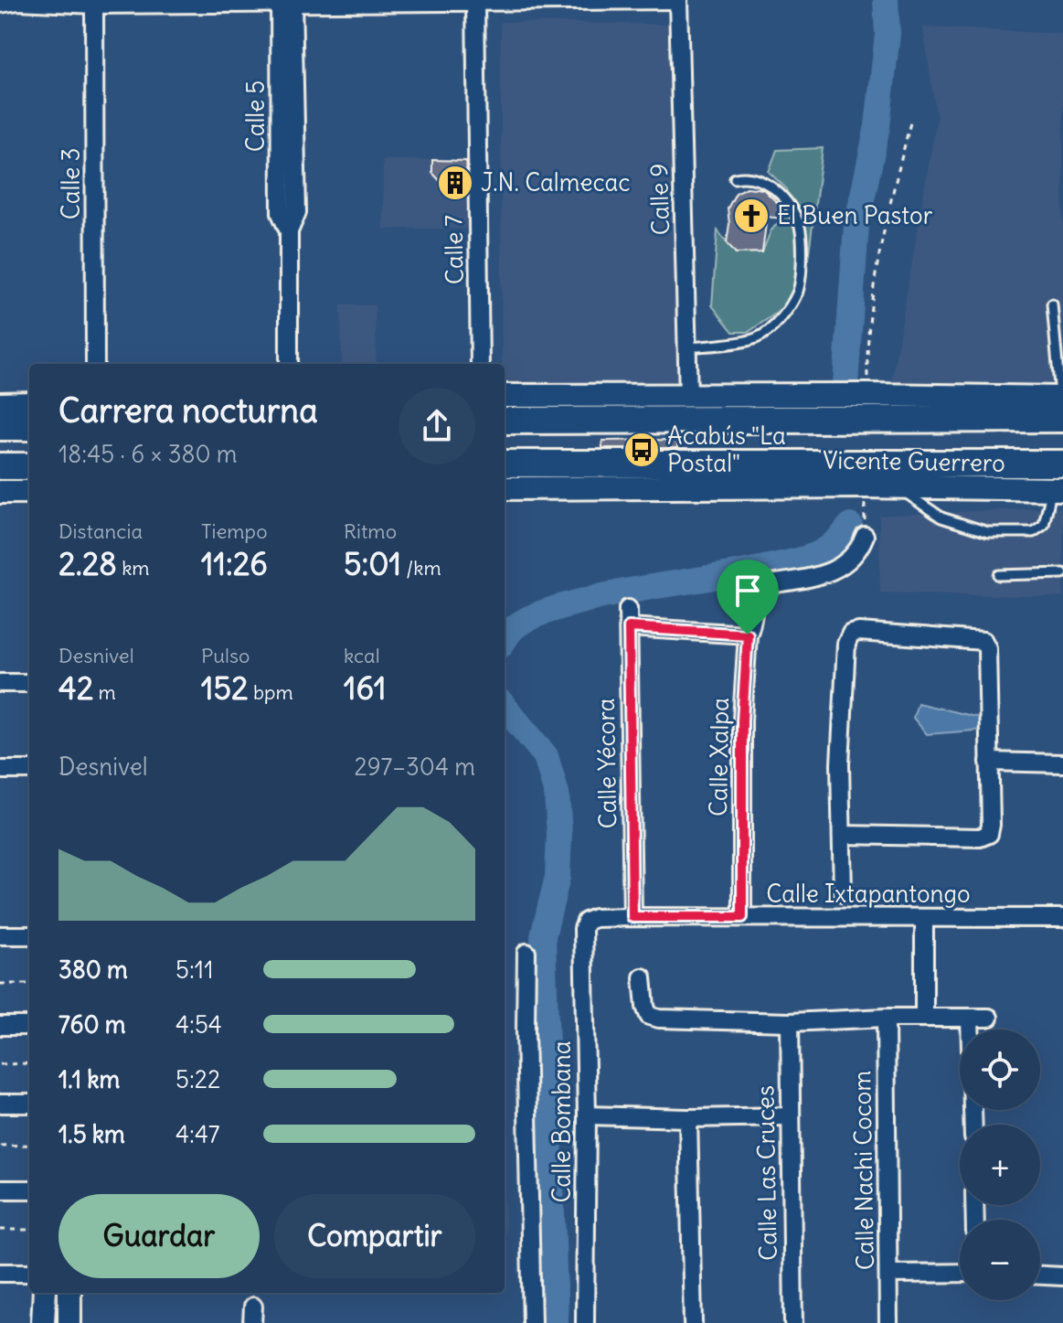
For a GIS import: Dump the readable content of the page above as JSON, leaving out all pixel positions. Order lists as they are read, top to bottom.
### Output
{
  "streets": {
    "main road": ["Vicente Guerrero"],
    "street": [
      "Calle 5",
      "Calle 3",
      "Calle 9",
      "Calle 7",
      "Calle Xalpa",
      "Calle Yécora",
      "Calle Ixtapantongo",
      "Calle Bombana",
      "Calle Nachi Cocom",
      "Calle Las Cruces"
    ]
  },
  "crossings": [
    ["Calle Xalpa", "Calle Ixtapantongo"],
    ["Calle Yécora", "Calle Ixtapantongo"],
    ["Calle Ixtapantongo", "Calle Bombana"]
  ],
  "places": {
    "building": ["J.N. Calmecac"],
    "church": ["El Buen Pastor"],
    "bus stop": ["Acabús \"La Postal\""]
  },
  "page": {
    "heading": ["Carrera nocturna", "18:45 · 6 × 380 m"],
    "stats": [
      ["Distancia", "2.28 km"],
      ["Tiempo", "11:26"],
      ["Ritmo", "5:01 /km"],
      ["Desnivel", "42 m"],
      ["Pulso", "152 bpm"],
      ["kcal", "161"]
    ],
    "chart": ["Desnivel", "297–304 m"],
    "list": [
      {
        "name": "380 m",
        "note": "5:11"
      },
      {
        "name": "760 m",
        "note": "4:54"
      },
      {
        "name": "1.1 km",
        "note": "5:22"
      },
      {
        "name": "1.5 km",
        "note": "4:47"
      }
    ],
    "map_buttons": ["+", "−"],
    "buttons": ["Guardar", "Compartir"]
  }
}
